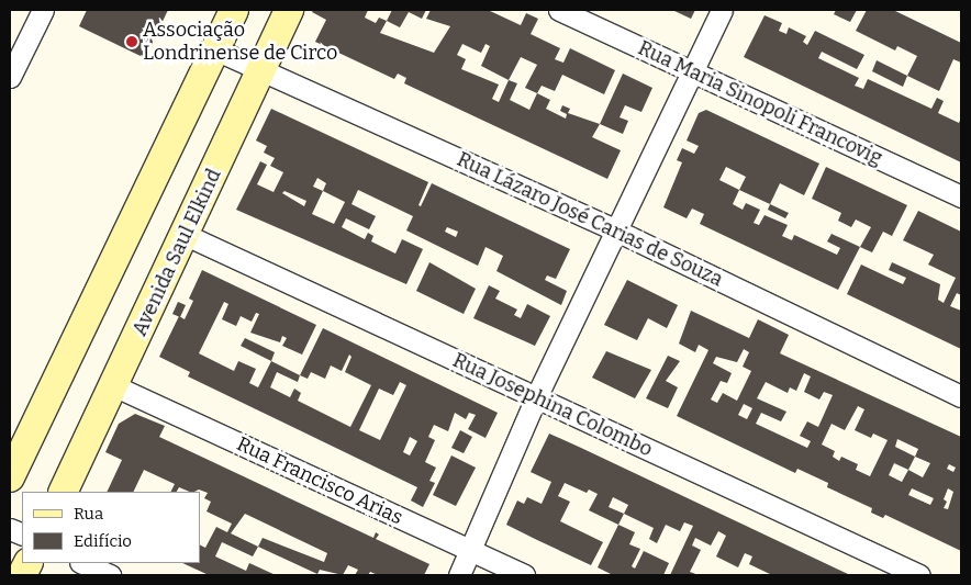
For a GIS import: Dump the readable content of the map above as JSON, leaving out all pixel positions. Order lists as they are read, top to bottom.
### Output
{
  "streets": {
    "main road": ["Avenida Saul Elkind"],
    "street": [
      "Rua Maria Sinopoli Francovig",
      "Rua Lázaro José Carias de Souza",
      "Rua Josephina Colombo",
      "Rua Francisco Arias"
    ]
  },
  "crossings": [
    ["Rua Lázaro José Carias de Souza", "Avenida Saul Elkind"],
    ["Avenida Saul Elkind", "Rua Josephina Colombo"],
    ["Avenida Saul Elkind", "Rua Francisco Arias"]
  ],
  "places": ["Associação Londrinense de Circo"],
  "legend": ["Rua", "Edifício"]
}
